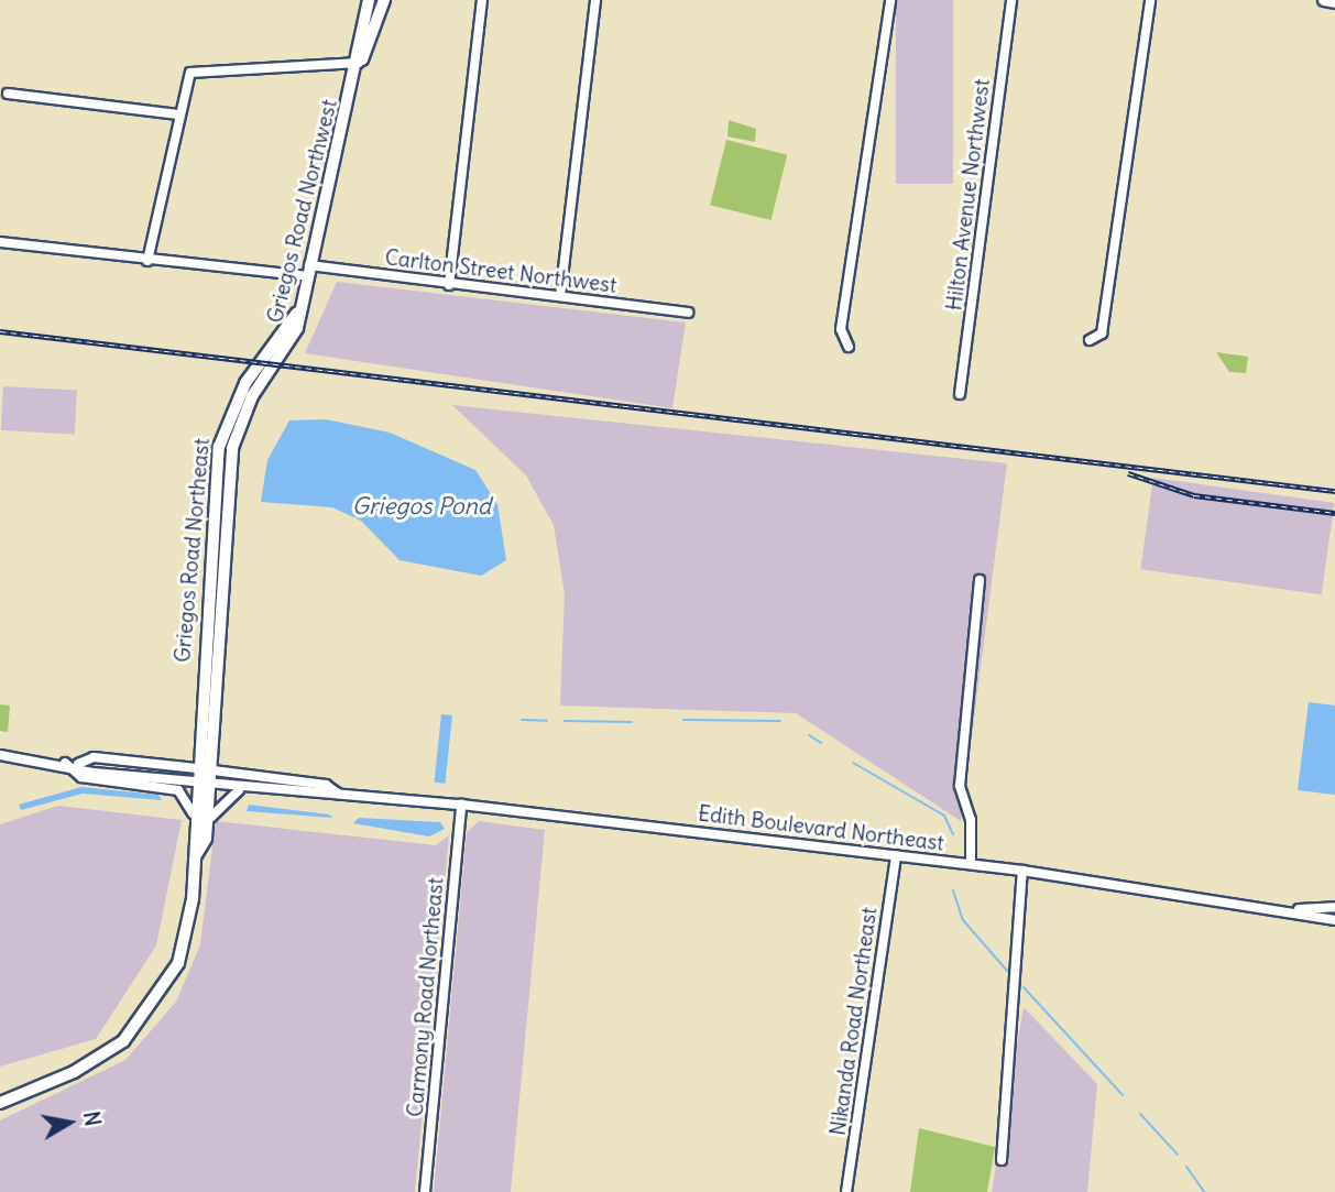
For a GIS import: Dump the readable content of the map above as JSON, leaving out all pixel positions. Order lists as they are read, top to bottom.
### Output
{
  "streets": {
    "main road": ["Griegos Road Northwest", "Griegos Road Northeast"],
    "street": [
      "Hilton Avenue Northwest",
      "Carlton Street Northwest",
      "Edith Boulevard Northeast",
      "Carmony Road Northeast",
      "Nikanda Road Northeast"
    ]
  },
  "crossings": [
    ["Griegos Road Northwest", "Carlton Street Northwest"],
    ["Griegos Road Northwest", "Griegos Road Northeast"],
    ["Griegos Road Northeast", "Edith Boulevard Northeast"],
    ["Edith Boulevard Northeast", "Carmony Road Northeast"],
    ["Edith Boulevard Northeast", "Nikanda Road Northeast"]
  ],
  "water": ["Griegos Pond"],
  "north": "right"
}
